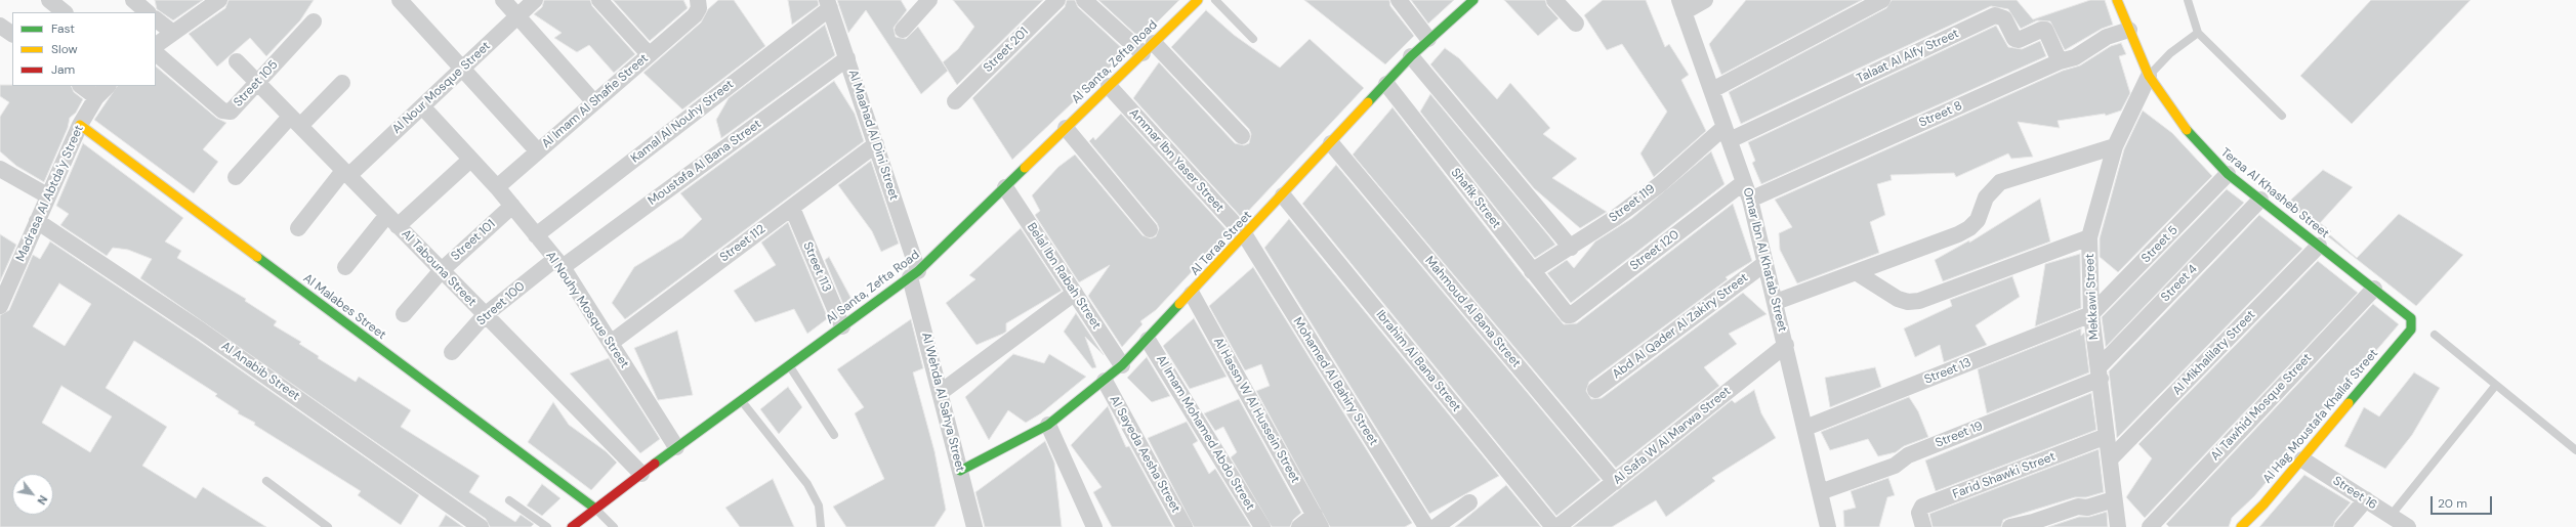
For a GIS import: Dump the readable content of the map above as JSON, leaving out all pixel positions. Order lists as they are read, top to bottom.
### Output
{
  "streets": {
    "street": [
      "Street 201",
      "Talaat Al Alfy Street",
      "Al Santa, Zefta Road",
      "Street 105",
      "Al Nour Mosque Street",
      "Al Imam Al Shafie Street",
      "Street 8",
      "Kamal Al Nouhy Street",
      "Al Maahad Al Dini Street",
      "Ammar Ibn Yaser Street",
      "Moustafa Al Bana Street",
      "Madrasa Al Abtda'y Street",
      "Teraa Al Khasheb Street",
      "Shafik Street",
      "Street 119",
      "Street 101",
      "Street 112",
      "Al Teraa Street",
      "Street 5",
      "Street 120",
      "Omar Ibn Al Khatab Street",
      "Street 113",
      "Al Tabouna Street",
      "Belal Ibn Rabah Street",
      "Street 4",
      "Mekkawi Street",
      "Street 100",
      "Al Malabes Street",
      "Al Nouhy Mosque Street",
      "Mahmoud Al Bana Street",
      "Abd Al Qader Al Zakiry Street",
      "Al Mikhalilaty Street",
      "Ibrahim Al Bana Street",
      "Al Anabib Street",
      "Street 13",
      "Mohamed Al Bahiry Street",
      "Al Wehda Al Sahya Street",
      "Al Tawhid Mosque Street",
      "Al Hassn W Al Hussein Street",
      "Al Hag Moustafa Khallaf Street",
      "Al Imam Mohamed Abdo Street",
      "Street 19",
      "Al Safa W Al Marwa Street",
      "Al Sayeda Aesha Street",
      "Farid Shawki Street",
      "Street 16"
    ]
  },
  "crossings": [
    ["Talaat Al Alfy Street", "Street 8"],
    ["Talaat Al Alfy Street", "Street 119"],
    ["Talaat Al Alfy Street", "Omar Ibn Al Khatab Street"],
    ["Al Santa, Zefta Road", "Al Maahad Al Dini Street"],
    ["Al Santa, Zefta Road", "Ammar Ibn Yaser Street"],
    ["Al Santa, Zefta Road", "Street 113"],
    ["Al Santa, Zefta Road", "Al Tabouna Street"],
    ["Al Santa, Zefta Road", "Belal Ibn Rabah Street"],
    ["Al Santa, Zefta Road", "Al Malabes Street"],
    ["Al Santa, Zefta Road", "Al Nouhy Mosque Street"],
    ["Al Santa, Zefta Road", "Al Wehda Al Sahya Street"],
    ["Street 105", "Al Tabouna Street"],
    ["Al Nour Mosque Street", "Al Tabouna Street"],
    ["Al Nour Mosque Street", "Al Nouhy Mosque Street"],
    ["Al Imam Al Shafie Street", "Al Nouhy Mosque Street"],
    ["Street 8", "Teraa Al Khasheb Street"],
    ["Street 8", "Omar Ibn Al Khatab Street"],
    ["Kamal Al Nouhy Street", "Al Maahad Al Dini Street"],
    ["Kamal Al Nouhy Street", "Al Nouhy Mosque Street"],
    ["Al Maahad Al Dini Street", "Moustafa Al Bana Street"],
    ["Al Maahad Al Dini Street", "Street 112"],
    ["Al Maahad Al Dini Street", "Al Wehda Al Sahya Street"],
    ["Ammar Ibn Yaser Street", "Al Teraa Street"],
    ["Ammar Ibn Yaser Street", "Mohamed Al Bahiry Street"],
    ["Moustafa Al Bana Street", "Street 100"],
    ["Moustafa Al Bana Street", "Al Nouhy Mosque Street"],
    ["Madrasa Al Abtda'y Street", "Al Malabes Street"],
    ["Madrasa Al Abtda'y Street", "Al Anabib Street"],
    ["Teraa Al Khasheb Street", "Street 5"],
    ["Teraa Al Khasheb Street", "Street 4"],
    ["Teraa Al Khasheb Street", "Mekkawi Street"],
    ["Teraa Al Khasheb Street", "Al Mikhalilaty Street"],
    ["Teraa Al Khasheb Street", "Al Tawhid Mosque Street"],
    ["Teraa Al Khasheb Street", "Al Hag Moustafa Khallaf Street"],
    ["Shafik Street", "Street 119"],
    ["Shafik Street", "Al Teraa Street"],
    ["Shafik Street", "Street 120"],
    ["Street 119", "Omar Ibn Al Khatab Street"],
    ["Street 101", "Al Tabouna Street"],
    ["Street 101", "Al Nouhy Mosque Street"],
    ["Street 112", "Street 113"],
    ["Street 112", "Al Nouhy Mosque Street"],
    ["Al Teraa Street", "Belal Ibn Rabah Street"],
    ["Al Teraa Street", "Mahmoud Al Bana Street"],
    ["Al Teraa Street", "Ibrahim Al Bana Street"],
    ["Al Teraa Street", "Mohamed Al Bahiry Street"],
    ["Al Teraa Street", "Al Wehda Al Sahya Street"],
    ["Al Teraa Street", "Al Hassn W Al Hussein Street"],
    ["Al Teraa Street", "Al Imam Mohamed Abdo Street"],
    ["Al Teraa Street", "Al Sayeda Aesha Street"],
    ["Street 5", "Mekkawi Street"],
    ["Street 5", "Street 13"],
    ["Street 120", "Omar Ibn Al Khatab Street"],
    ["Omar Ibn Al Khatab Street", "Abd Al Qader Al Zakiry Street"],
    ["Omar Ibn Al Khatab Street", "Street 13"],
    ["Omar Ibn Al Khatab Street", "Street 19"],
    ["Omar Ibn Al Khatab Street", "Al Safa W Al Marwa Street"],
    ["Al Tabouna Street", "Street 100"],
    ["Street 4", "Mekkawi Street"],
    ["Street 4", "Street 19"],
    ["Mekkawi Street", "Al Mikhalilaty Street"],
    ["Mekkawi Street", "Street 13"],
    ["Mekkawi Street", "Street 19"],
    ["Mekkawi Street", "Farid Shawki Street"],
    ["Street 100", "Al Nouhy Mosque Street"],
    ["Mahmoud Al Bana Street", "Al Safa W Al Marwa Street"],
    ["Al Hag Moustafa Khallaf Street", "Street 16"]
  ],
  "legend": ["Fast", "Slow", "Jam"],
  "scale_bar": "20 m",
  "north": "bottom right"
}
